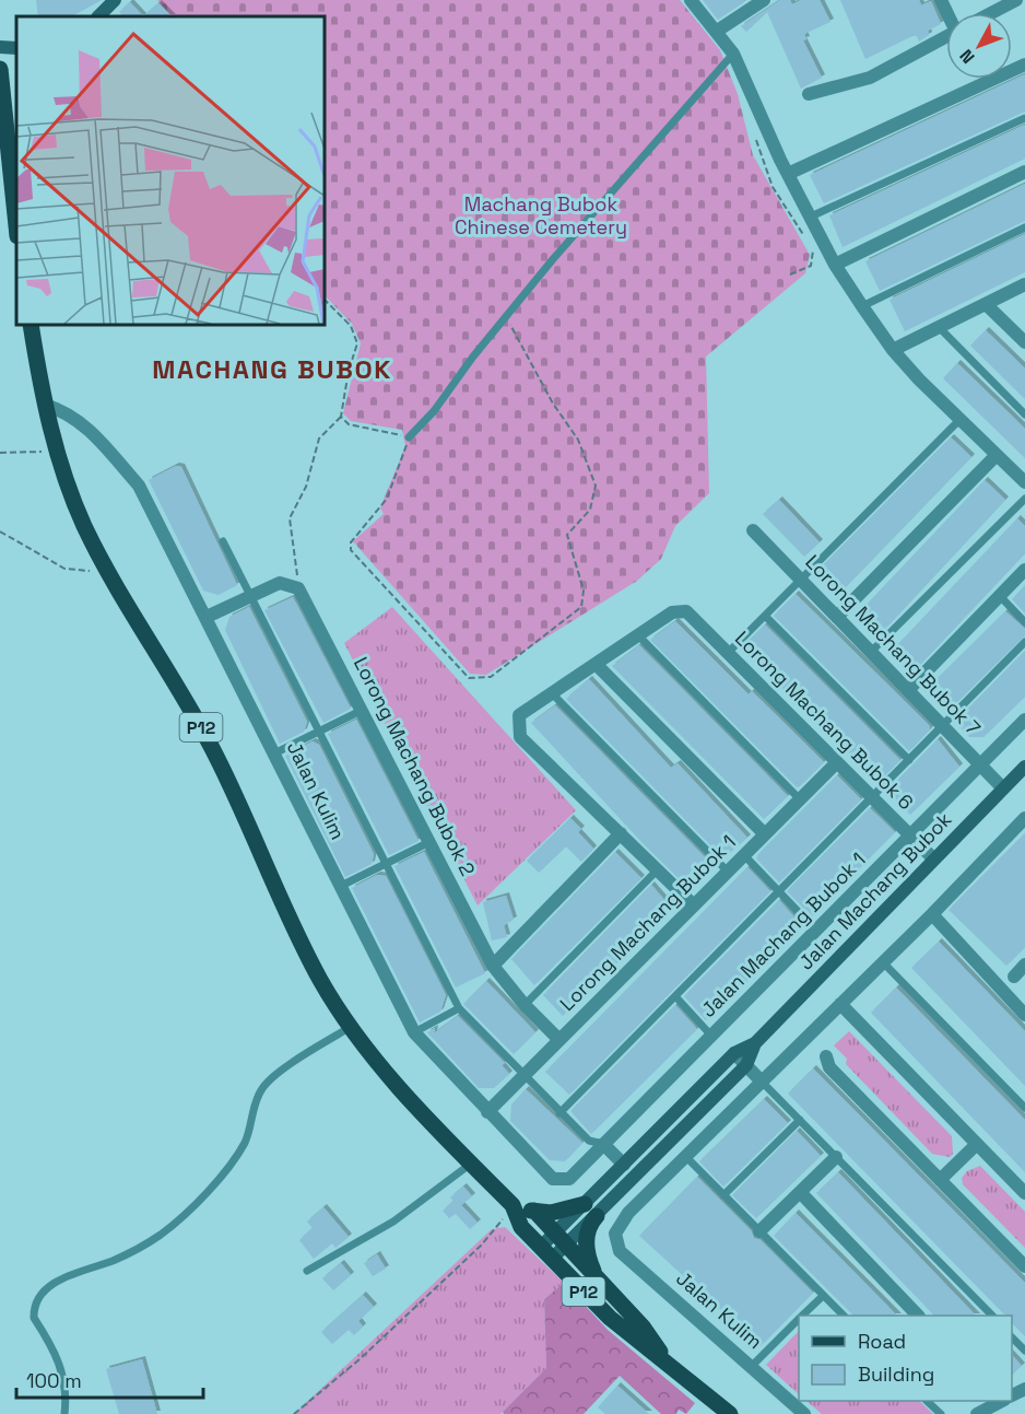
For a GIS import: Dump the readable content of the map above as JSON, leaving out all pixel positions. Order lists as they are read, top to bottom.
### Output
{
  "streets": {
    "main road": ["P12", "Jalan Machang Bubok"],
    "street": [
      "Lorong Machang Bubok 7",
      "Lorong Machang Bubok 6",
      "Lorong Machang Bubok 2",
      "Jalan Kulim",
      "Lorong Machang Bubok 1",
      "Jalan Machang Bubok 1"
    ]
  },
  "crossings": [
    ["Lorong Machang Bubok 7", "Jalan Machang Bubok"],
    ["Lorong Machang Bubok 7", "Jalan Machang Bubok 1"],
    ["Lorong Machang Bubok 6", "Jalan Machang Bubok"],
    ["Lorong Machang Bubok 6", "Lorong Machang Bubok 1"],
    ["Lorong Machang Bubok 6", "Jalan Machang Bubok 1"],
    ["P12", "Jalan Kulim"],
    ["P12", "Jalan Machang Bubok"],
    ["Lorong Machang Bubok 2", "Lorong Machang Bubok 1"],
    ["Jalan Kulim", "Lorong Machang Bubok 1"],
    ["Jalan Kulim", "Jalan Machang Bubok 1"]
  ],
  "districts": ["MACHANG BUBOK"],
  "parks": ["Machang Bubok Chinese Cemetery"],
  "legend": ["Road", "Building"],
  "scale_bar": "100 m",
  "north": "bottom left"
}
